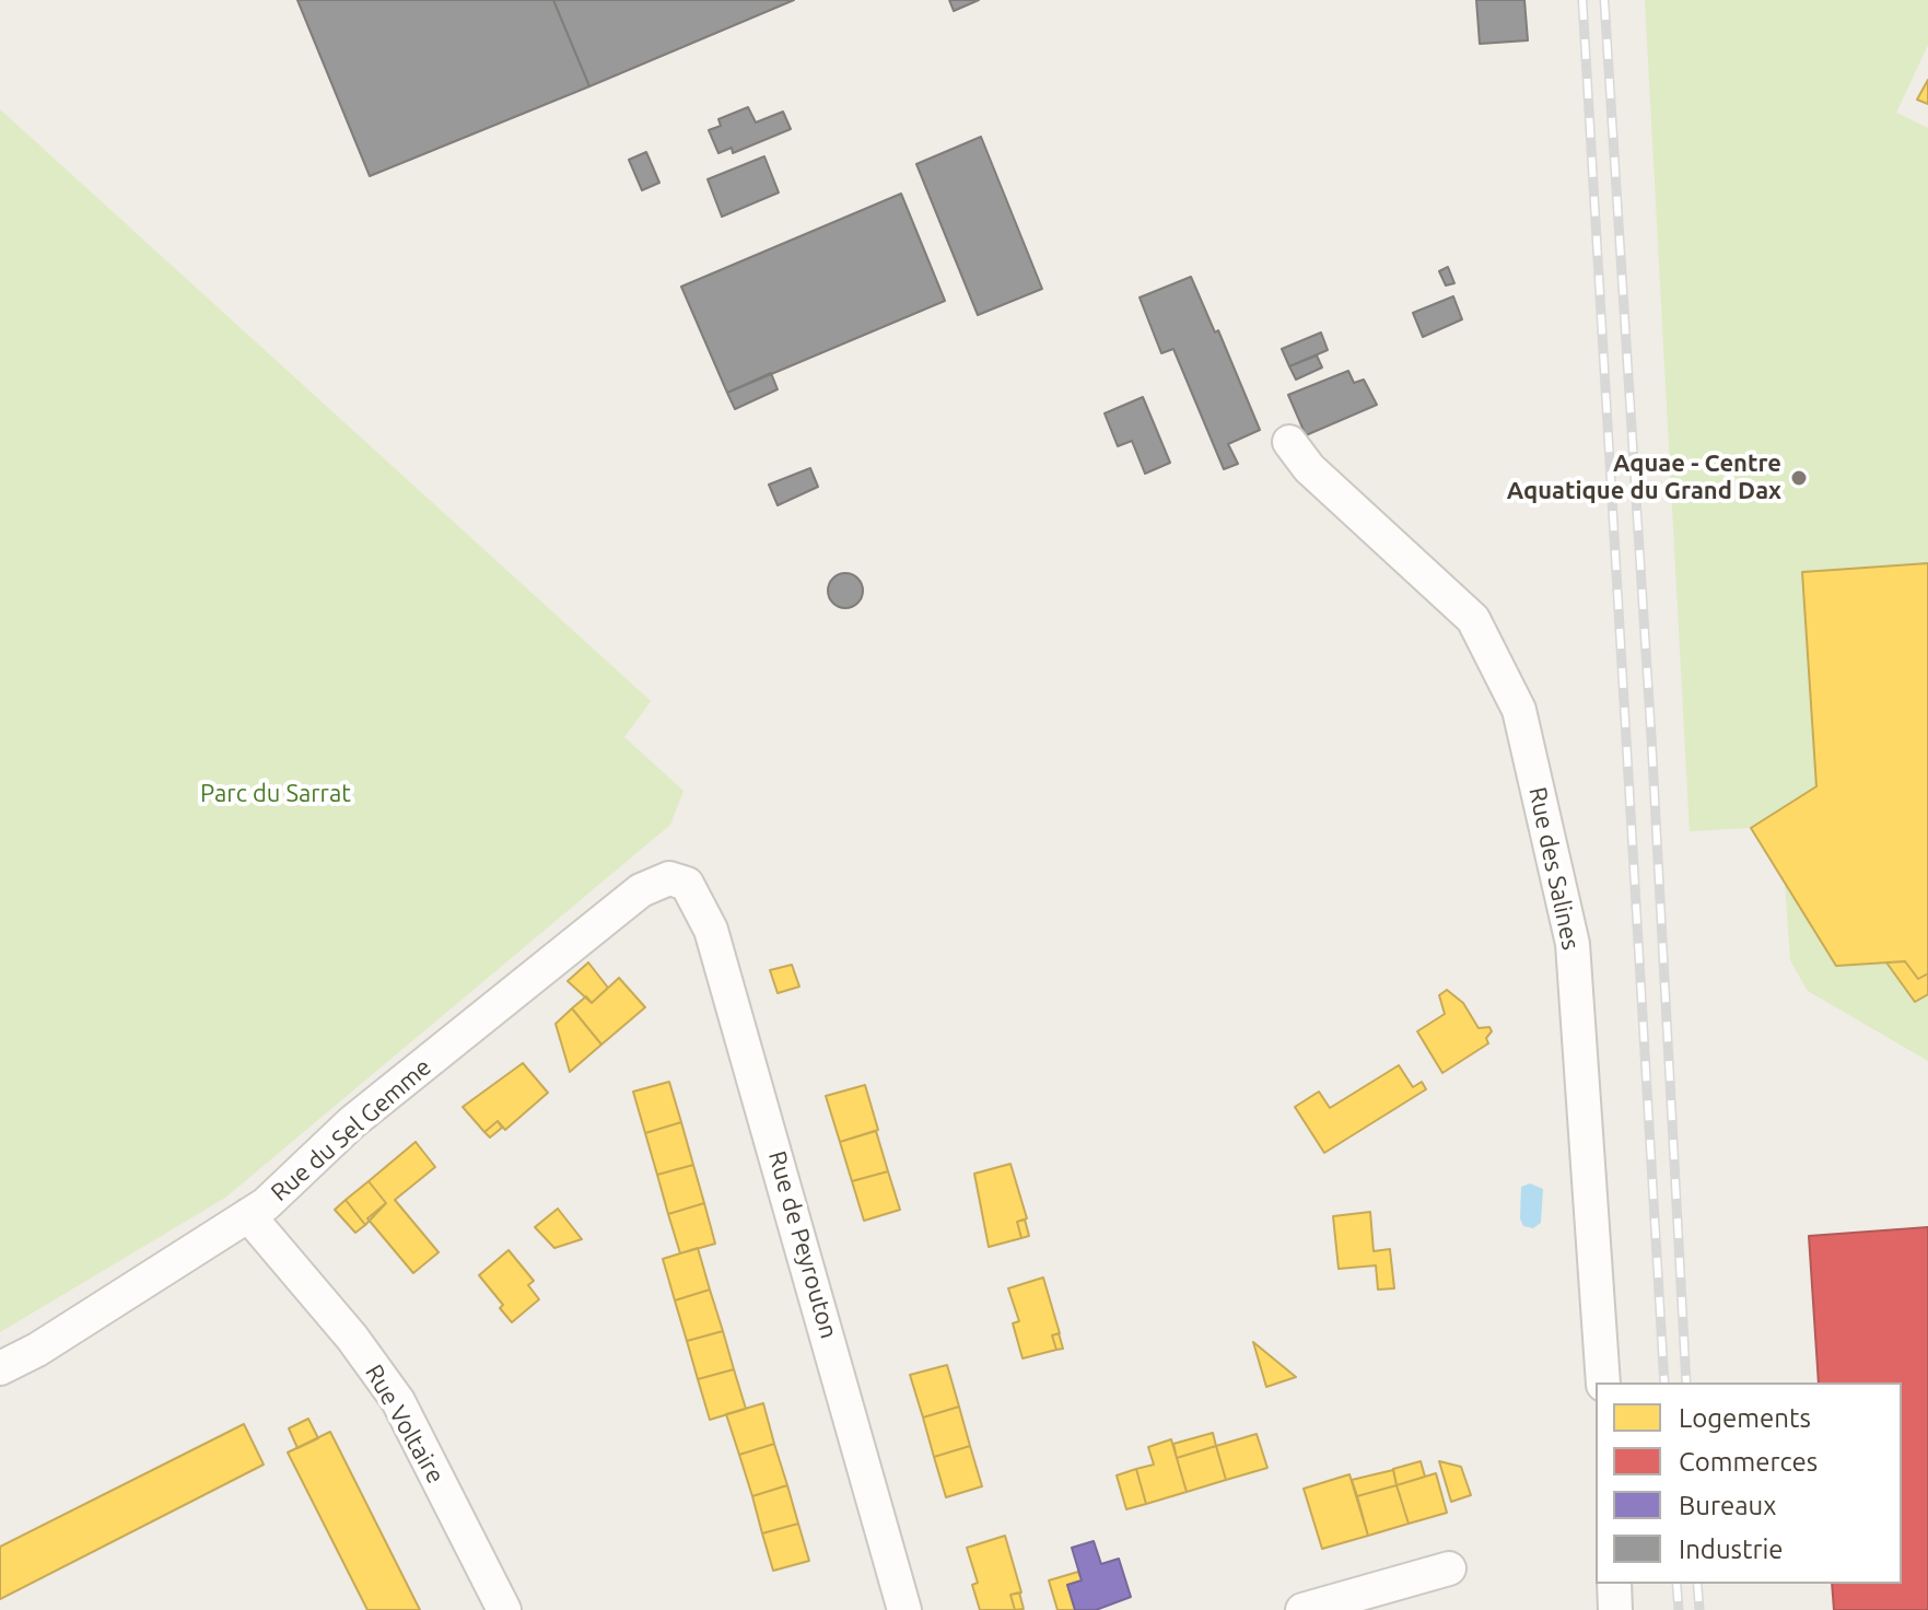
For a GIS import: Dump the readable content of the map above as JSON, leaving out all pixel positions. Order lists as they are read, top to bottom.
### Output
{
  "streets": {
    "street": [
      "Rue des Salines",
      "Rue du Sel Gemme",
      "Rue de Peyrouton",
      "Rue Voltaire"
    ]
  },
  "crossings": [
    ["Rue du Sel Gemme", "Rue de Peyrouton"],
    ["Rue du Sel Gemme", "Rue Voltaire"]
  ],
  "parks": ["Parc du Sarrat"],
  "places": ["Aquae - Centre Aquatique du Grand Dax"],
  "legend": [
    "Logements",
    "Commerces",
    "Bureaux",
    "Industrie"
  ]
}
